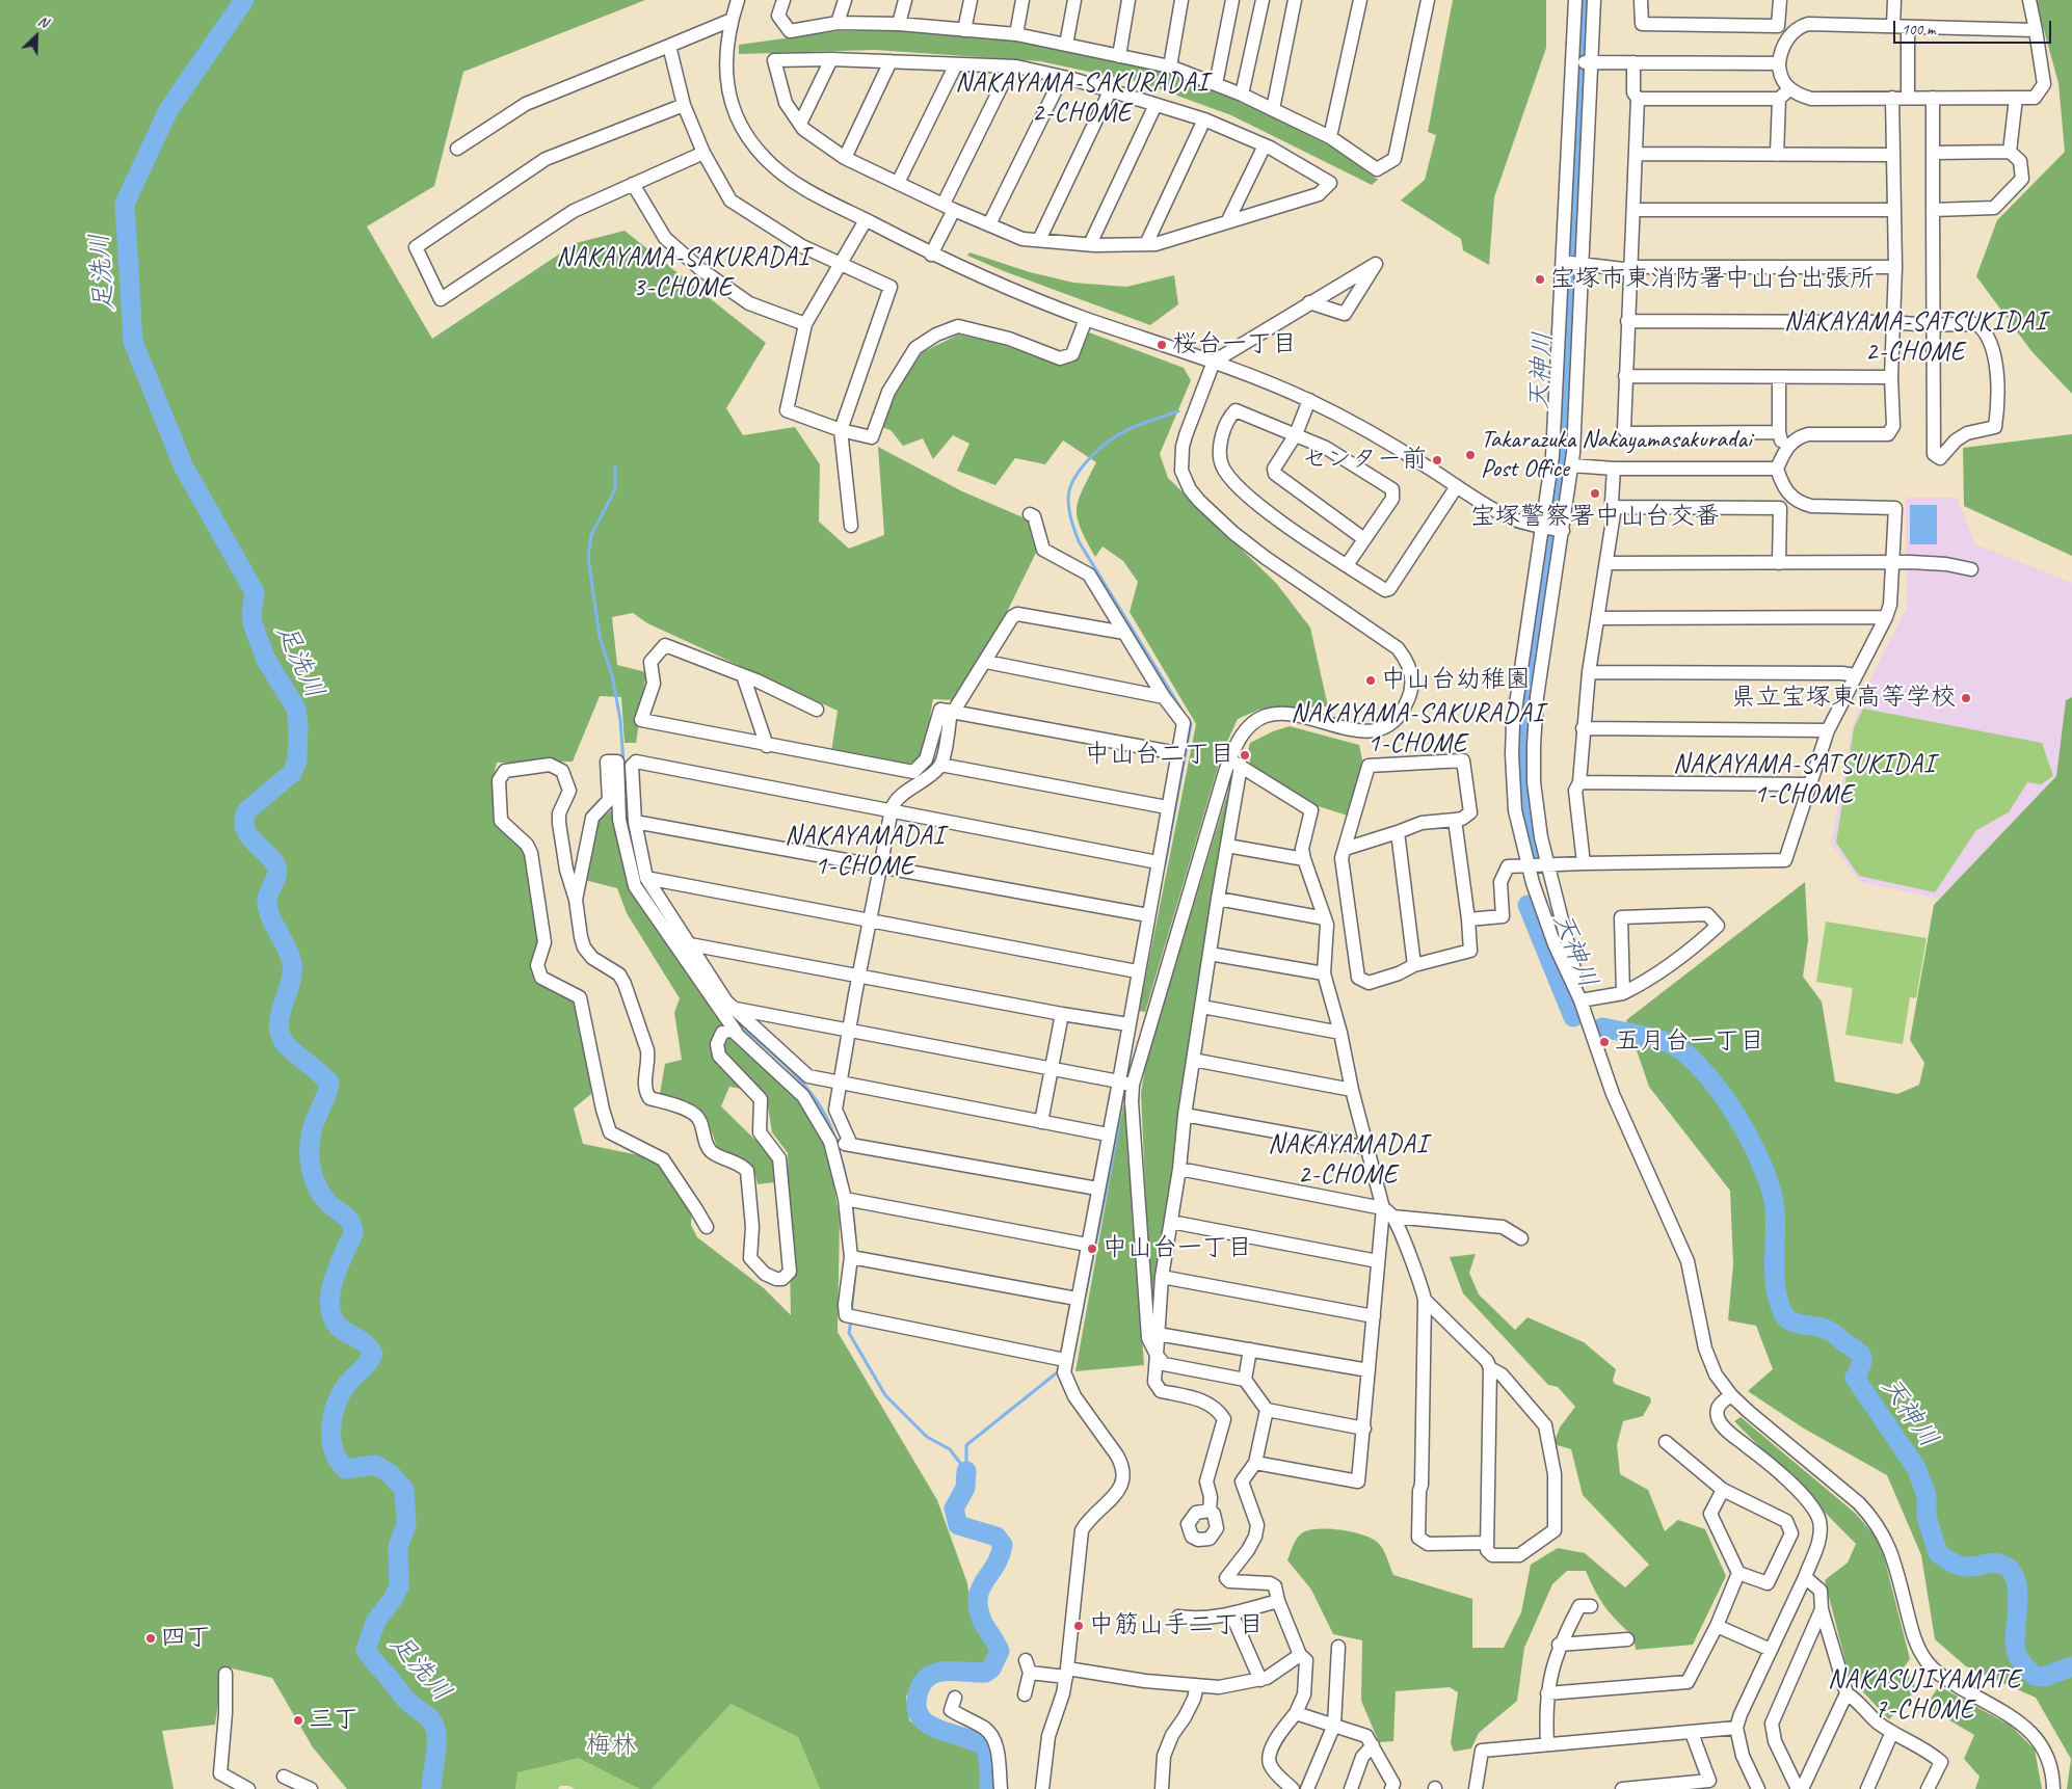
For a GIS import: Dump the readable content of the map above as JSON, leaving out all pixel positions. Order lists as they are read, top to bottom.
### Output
{
  "districts": [
    "NAKAYAMA-SAKURADAI 2-CHOME",
    "NAKAYAMA-SAKURADAI 3-CHOME",
    "NAKAYAMA-SATSUKIDAI 2-CHOME",
    "NAKAYAMA-SAKURADAI 1-CHOME",
    "NAKAYAMA-SATSUKIDAI 1-CHOME",
    "NAKAYAMADAI 1-CHOME",
    "NAKAYAMADAI 2-CHOME",
    "NAKASUJIYAMATE 7-CHOME"
  ],
  "water": ["足洗川", "天神川"],
  "parks": ["梅林"],
  "places": [
    "宝塚市東消防署中山台出張所",
    "桜台一丁目",
    "Takarazuka Nakayamasakuradai Post Office",
    "センター前",
    "宝塚警察署中山台交番",
    "中山台幼稚園",
    "県立宝塚東高等学校",
    "中山台二丁目",
    "五月台一丁目",
    "中山台一丁目",
    "中筋山手二丁目",
    "四丁",
    "三丁"
  ],
  "scale_bar": "100 m",
  "north": "top right"
}
